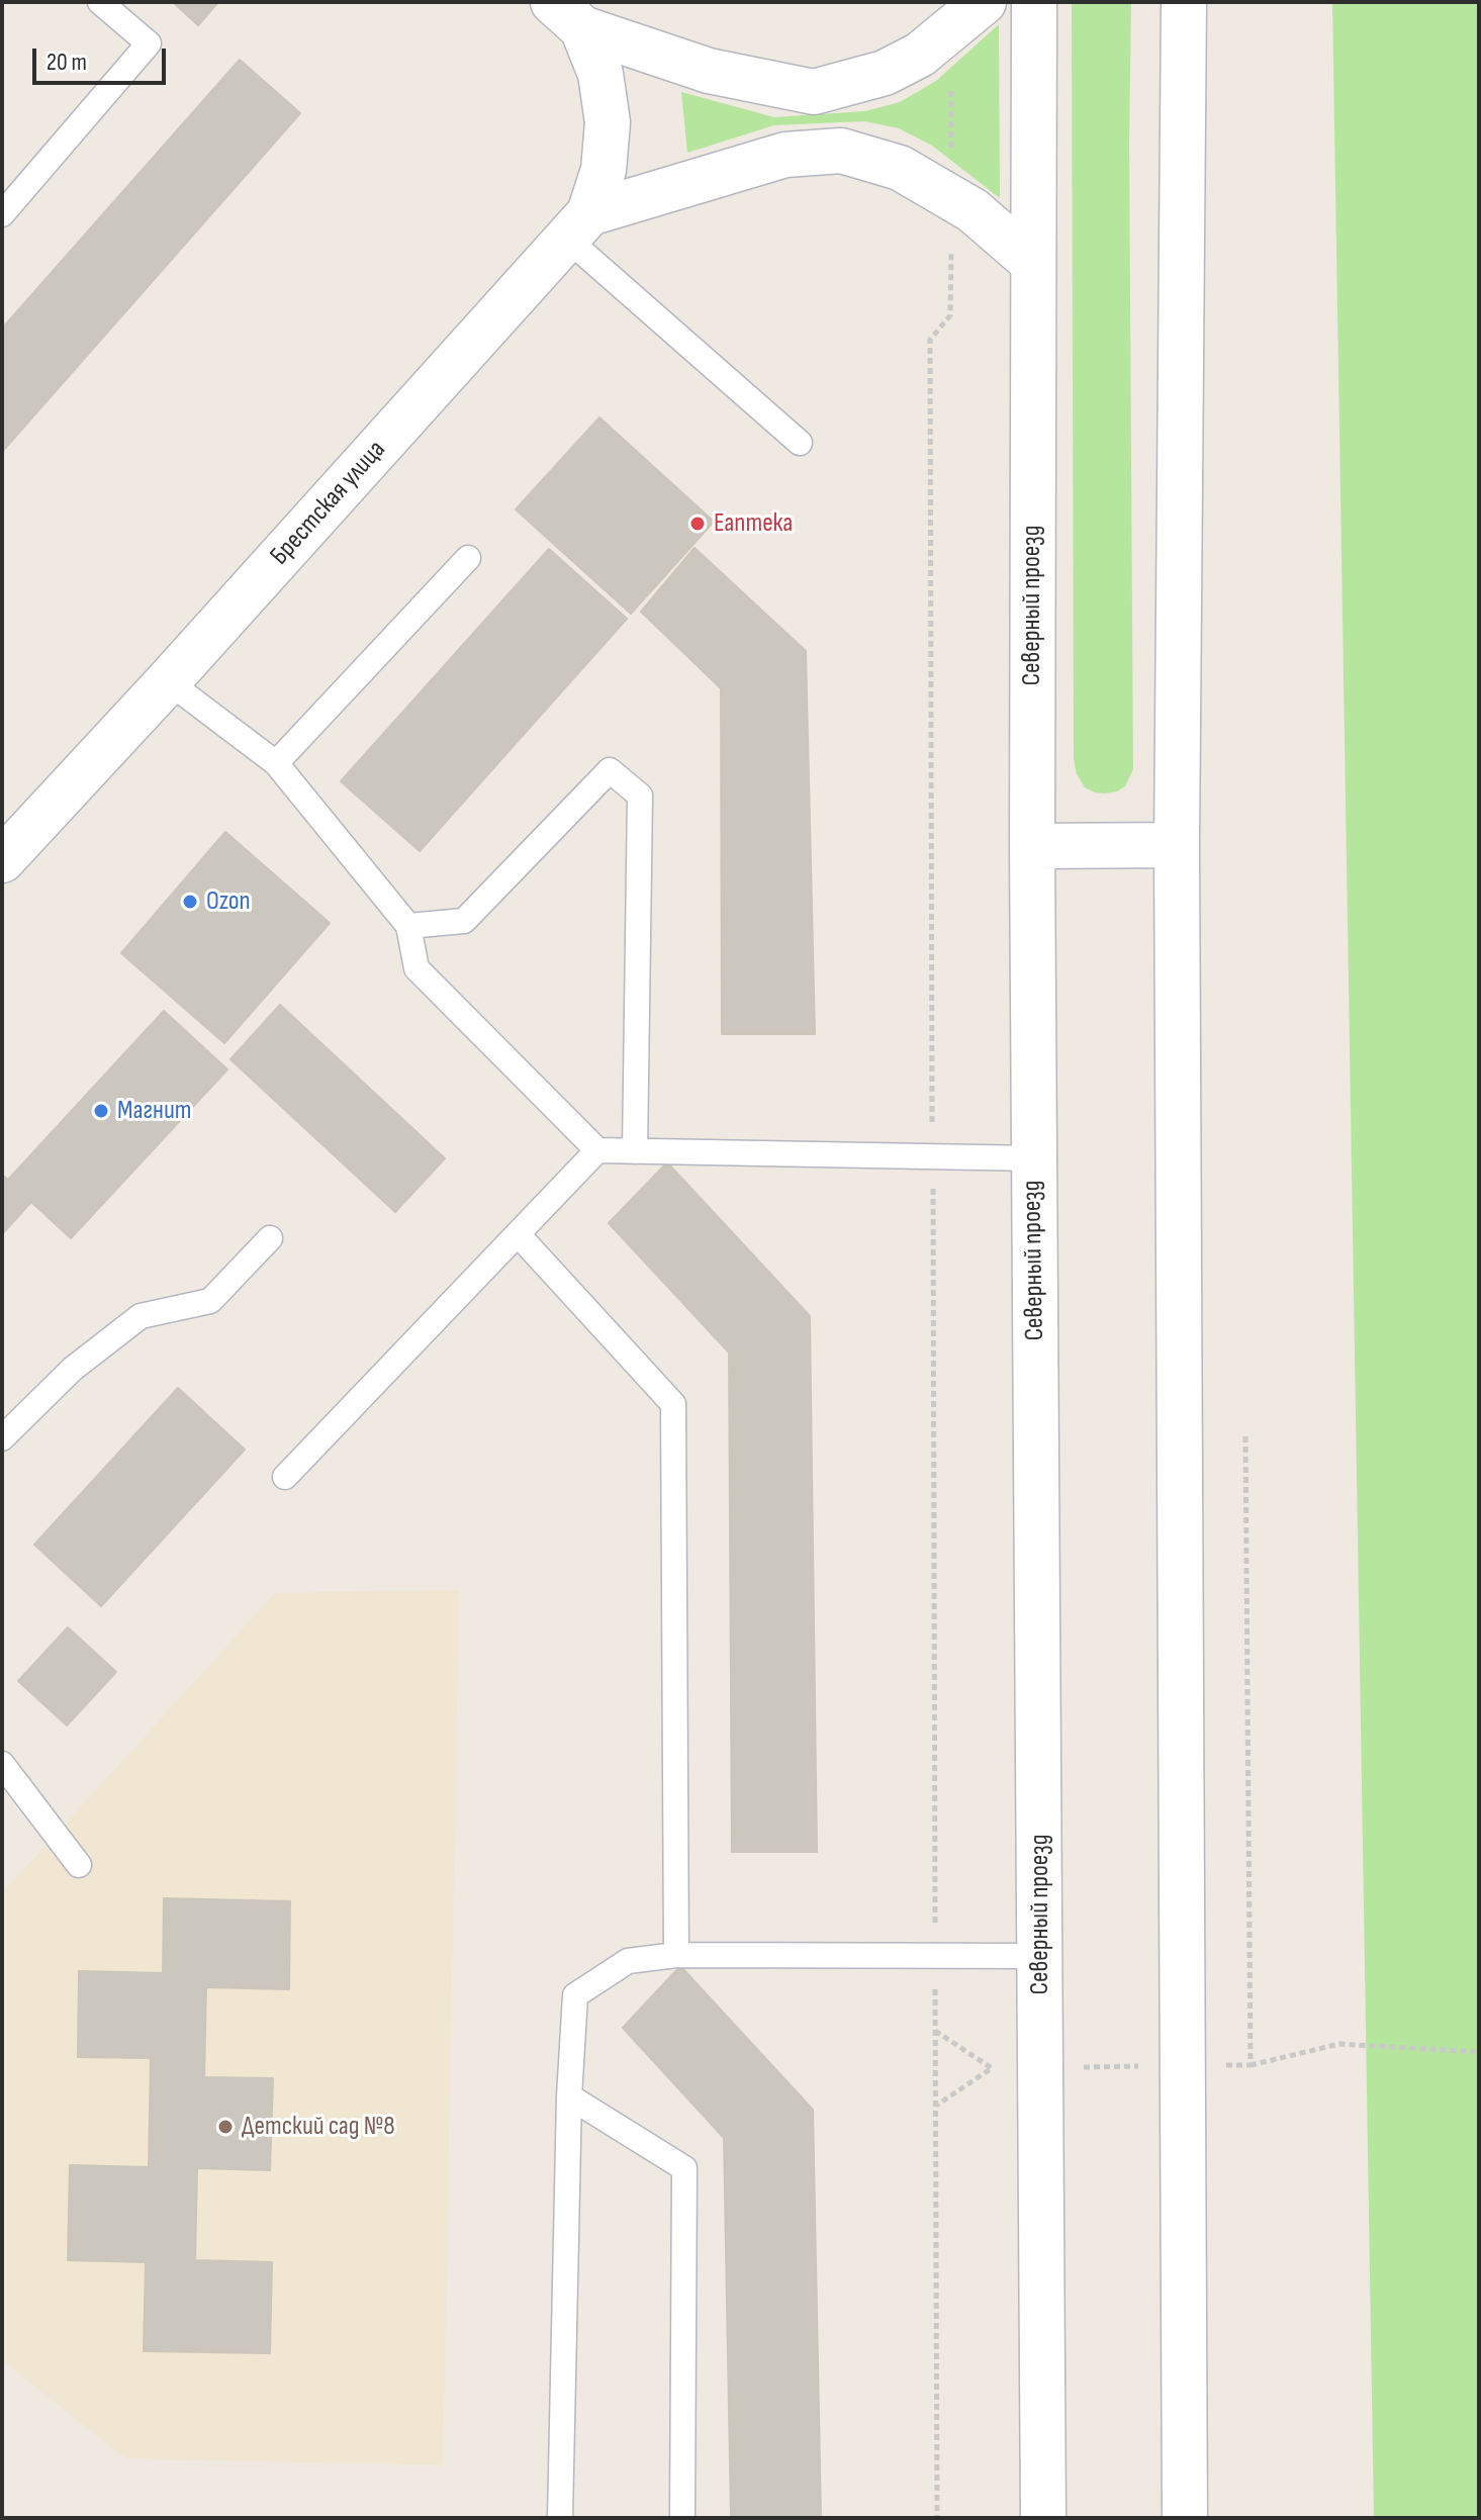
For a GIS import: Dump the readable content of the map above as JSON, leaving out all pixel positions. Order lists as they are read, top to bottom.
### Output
{
  "streets": {
    "main road": ["Брестская улица", "Северный проезд"]
  },
  "places": [
    "Еаптека",
    "Ozon",
    "Магнит",
    "Детский сад №8"
  ],
  "scale_bar": "20 m"
}
